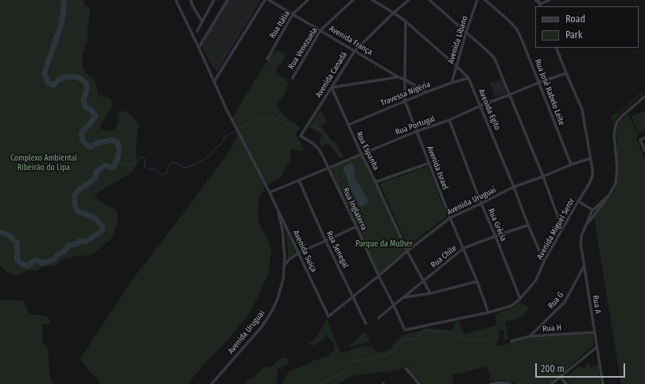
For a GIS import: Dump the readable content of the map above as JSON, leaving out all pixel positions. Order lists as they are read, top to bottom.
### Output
{
  "streets": {
    "street": [
      "Rua Itália",
      "Avenida Libano",
      "Avenida França",
      "Rua Venezuela",
      "Avenida Canadá",
      "Rua José Rabelo Leite",
      "Travessa Nigéria",
      "Avenida Egito",
      "Rua Portugal",
      "Rua Espanha",
      "Avenida Israel",
      "Avenida Uruguai",
      "Rua Inglaterra",
      "Rua Grécia",
      "Avenida Miguel Seror",
      "Rua Senegal",
      "Avenida Suiça",
      "Rua Chile",
      "Rua G",
      "Rua A",
      "Rua H"
    ]
  },
  "crossings": [
    ["Rua Itália", "Avenida França"],
    ["Avenida Libano", "Travessa Nigéria"],
    ["Avenida Libano", "Avenida Egito"],
    ["Avenida França", "Rua Venezuela"],
    ["Avenida França", "Avenida Canadá"],
    ["Avenida França", "Travessa Nigéria"],
    ["Avenida França", "Avenida Israel"],
    ["Avenida Canadá", "Avenida Egito"],
    ["Avenida Canadá", "Rua Espanha"],
    ["Avenida Canadá", "Rua Inglaterra"],
    ["Rua José Rabelo Leite", "Rua Portugal"],
    ["Rua José Rabelo Leite", "Avenida Uruguai"],
    ["Travessa Nigéria", "Avenida Egito"],
    ["Travessa Nigéria", "Rua Espanha"],
    ["Travessa Nigéria", "Avenida Israel"],
    ["Avenida Egito", "Rua Portugal"],
    ["Avenida Egito", "Avenida Israel"],
    ["Avenida Egito", "Avenida Uruguai"],
    ["Avenida Egito", "Avenida Miguel Seror"],
    ["Avenida Egito", "Rua Chile"],
    ["Rua Portugal", "Rua Espanha"],
    ["Rua Portugal", "Avenida Israel"],
    ["Rua Portugal", "Rua Inglaterra"],
    ["Rua Portugal", "Rua Grécia"],
    ["Rua Portugal", "Avenida Miguel Seror"],
    ["Rua Portugal", "Rua Senegal"],
    ["Rua Portugal", "Avenida Suiça"],
    ["Rua Espanha", "Avenida Uruguai"],
    ["Rua Espanha", "Rua Chile"],
    ["Avenida Israel", "Avenida Uruguai"],
    ["Avenida Israel", "Avenida Miguel Seror"],
    ["Avenida Israel", "Rua Chile"],
    ["Avenida Uruguai", "Rua Inglaterra"],
    ["Avenida Uruguai", "Rua Grécia"],
    ["Avenida Uruguai", "Avenida Miguel Seror"],
    ["Avenida Uruguai", "Rua Senegal"],
    ["Avenida Uruguai", "Avenida Suiça"],
    ["Rua Inglaterra", "Avenida Miguel Seror"],
    ["Rua Inglaterra", "Rua Chile"],
    ["Rua Grécia", "Avenida Miguel Seror"],
    ["Rua Grécia", "Rua Chile"],
    ["Rua G", "Rua A"],
    ["Rua G", "Rua H"],
    ["Rua A", "Rua H"]
  ],
  "parks": ["Complexo Ambiental Ribeirão do Lipa", "Parque da Mulher"],
  "legend": ["Road", "Park"],
  "scale_bar": "200 m"
}
